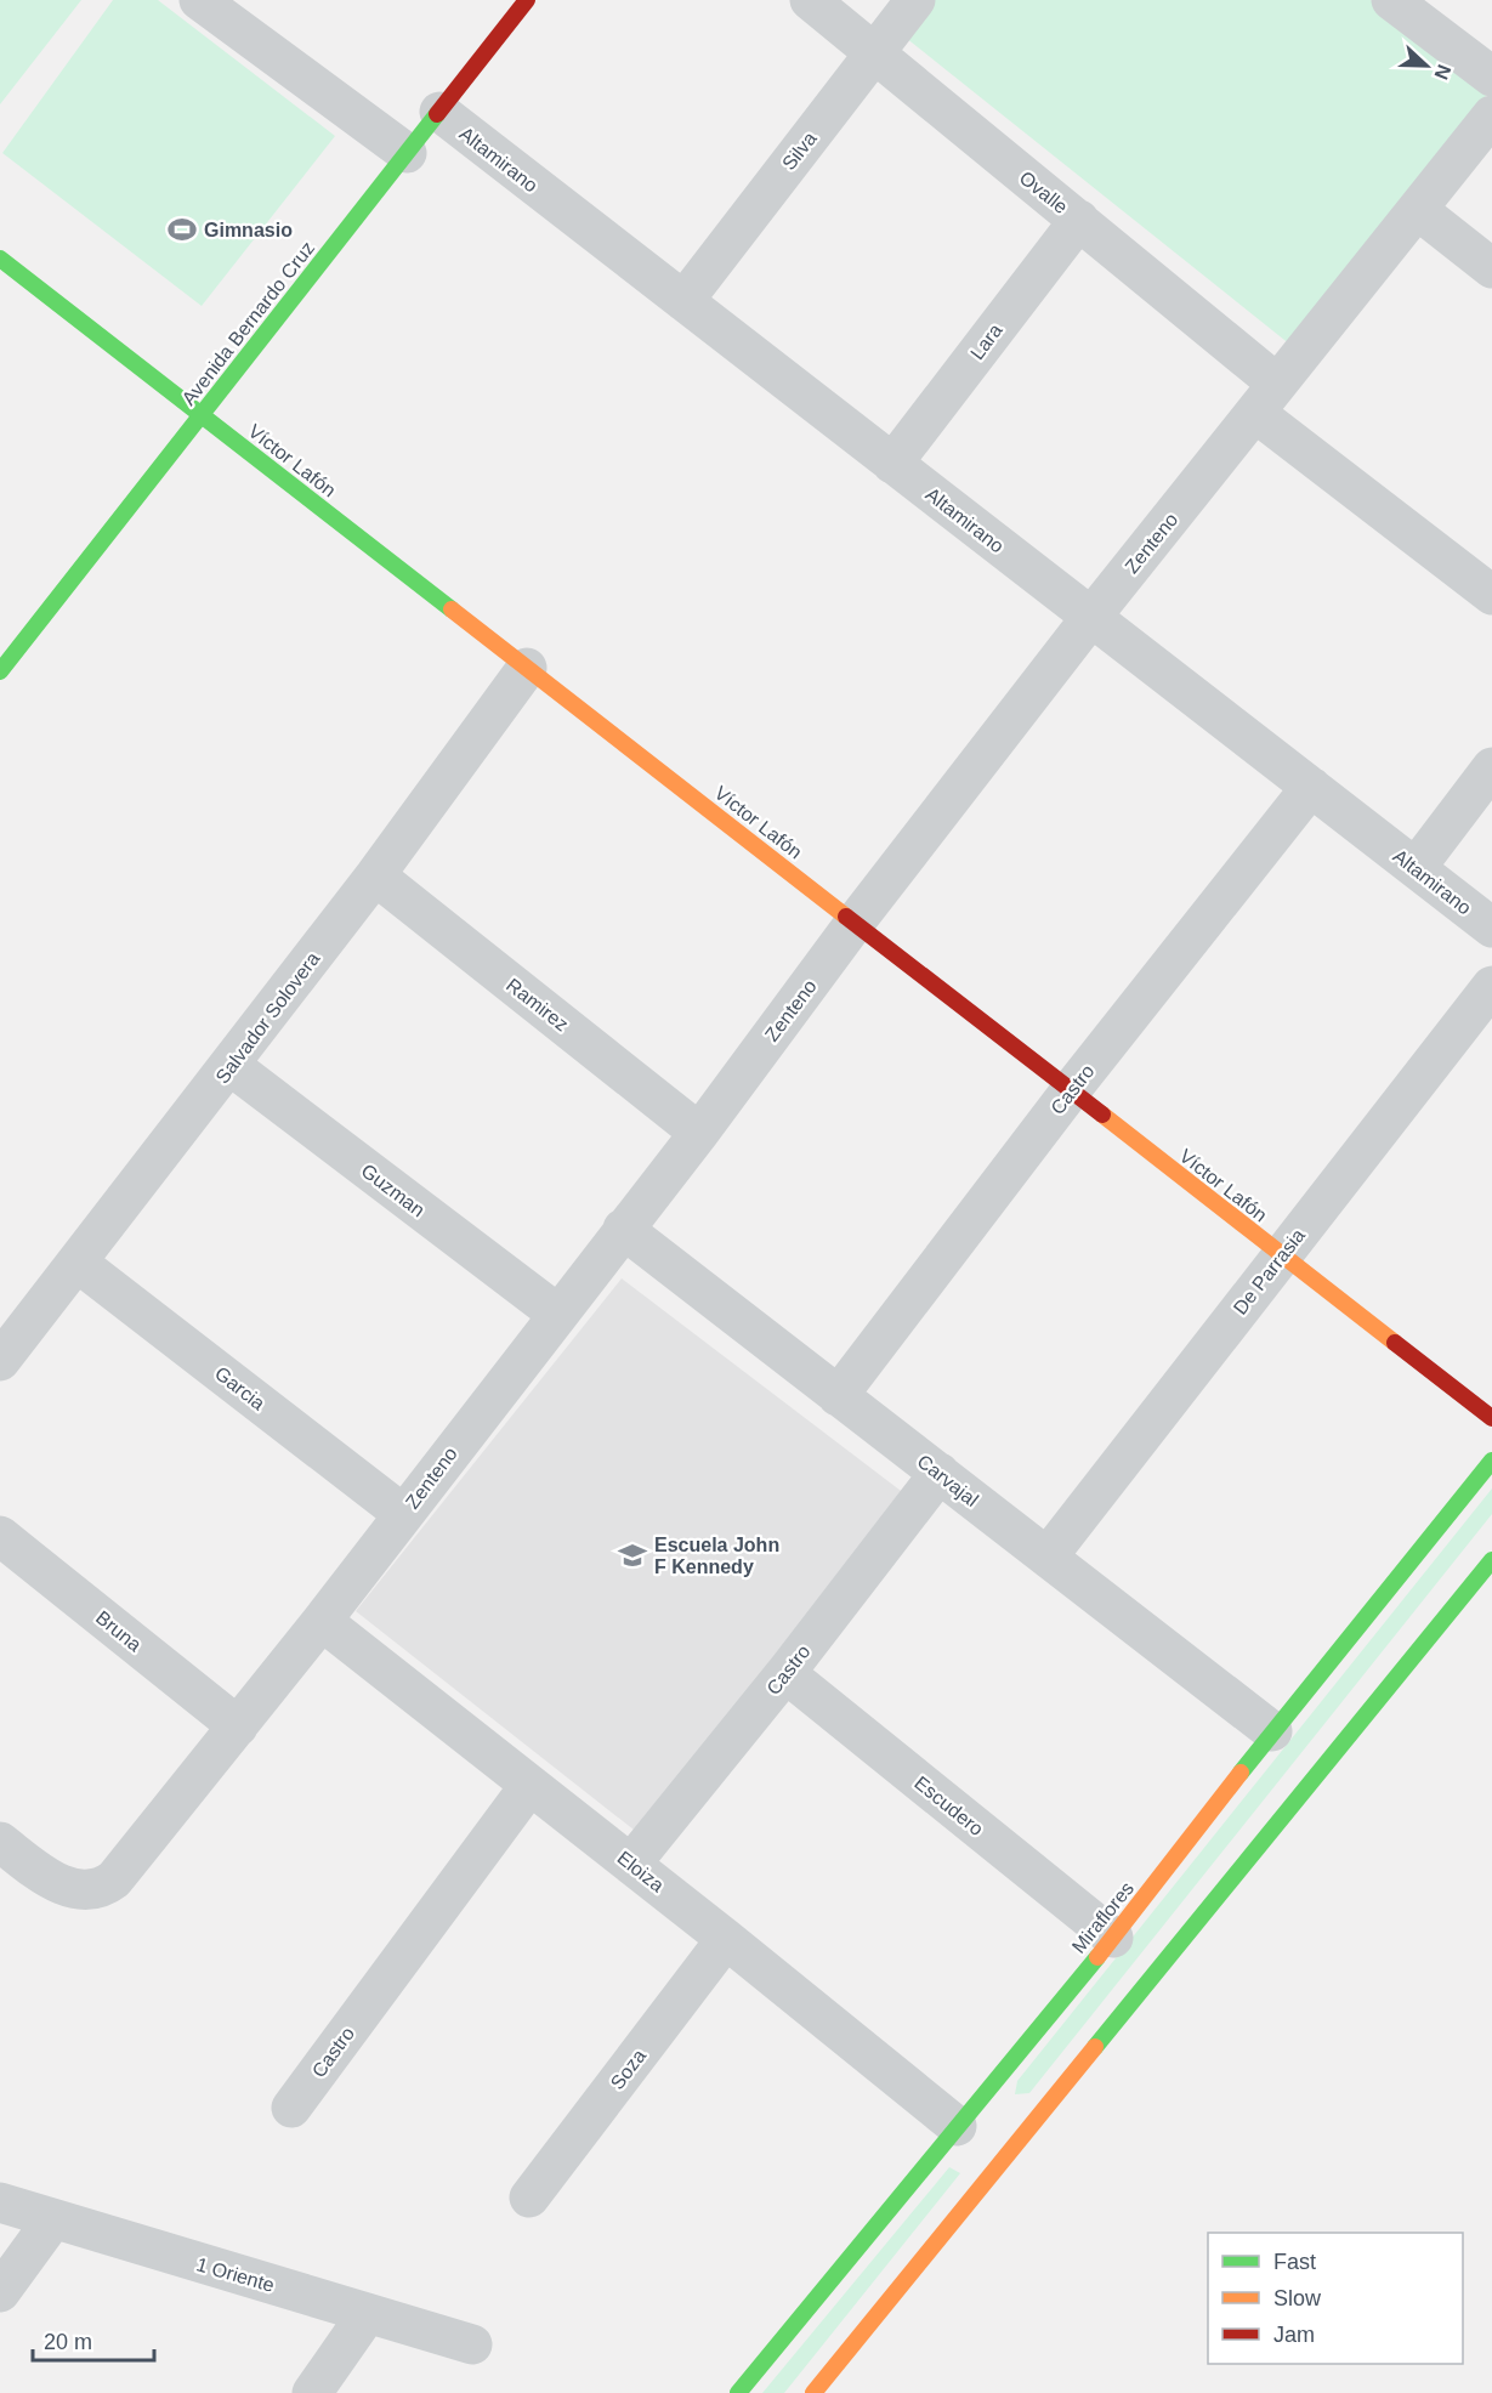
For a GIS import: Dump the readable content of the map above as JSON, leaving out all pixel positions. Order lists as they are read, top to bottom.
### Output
{
  "streets": {
    "street": [
      "Silva",
      "Altamirano",
      "Ovalle",
      "Avenida Bernardo Cruz",
      "Lara",
      "Víctor Lafón",
      "Zenteno",
      "Ramirez",
      "Salvador Solovera",
      "Castro",
      "Guzman",
      "De Parrasia",
      "Garcia",
      "Carvajal",
      "Bruna",
      "Escudero",
      "Eloiza",
      "Miraflores",
      "Soza",
      "1 Oriente"
    ]
  },
  "crossings": [
    ["Silva", "Altamirano"],
    ["Silva", "Ovalle"],
    ["Altamirano", "Avenida Bernardo Cruz"],
    ["Altamirano", "Lara"],
    ["Altamirano", "Zenteno"],
    ["Altamirano", "Castro"],
    ["Ovalle", "Lara"],
    ["Ovalle", "Zenteno"],
    ["Avenida Bernardo Cruz", "Víctor Lafón"],
    ["Víctor Lafón", "Zenteno"],
    ["Víctor Lafón", "Salvador Solovera"],
    ["Víctor Lafón", "Castro"],
    ["Víctor Lafón", "De Parrasia"],
    ["Zenteno", "Ramirez"],
    ["Zenteno", "Guzman"],
    ["Zenteno", "Garcia"],
    ["Zenteno", "Carvajal"],
    ["Zenteno", "Bruna"],
    ["Zenteno", "Eloiza"],
    ["Ramirez", "Salvador Solovera"],
    ["Salvador Solovera", "Guzman"],
    ["Salvador Solovera", "Garcia"],
    ["Castro", "Carvajal"],
    ["Castro", "Escudero"],
    ["Castro", "Eloiza"],
    ["De Parrasia", "Carvajal"],
    ["Carvajal", "Miraflores"],
    ["Escudero", "Miraflores"],
    ["Eloiza", "Miraflores"],
    ["Eloiza", "Soza"]
  ],
  "places": {
    "sports": ["Gimnasio"],
    "school or university": ["Escuela John F Kennedy"]
  },
  "legend": ["Fast", "Slow", "Jam"],
  "scale_bar": "20 m",
  "north": "right"
}
